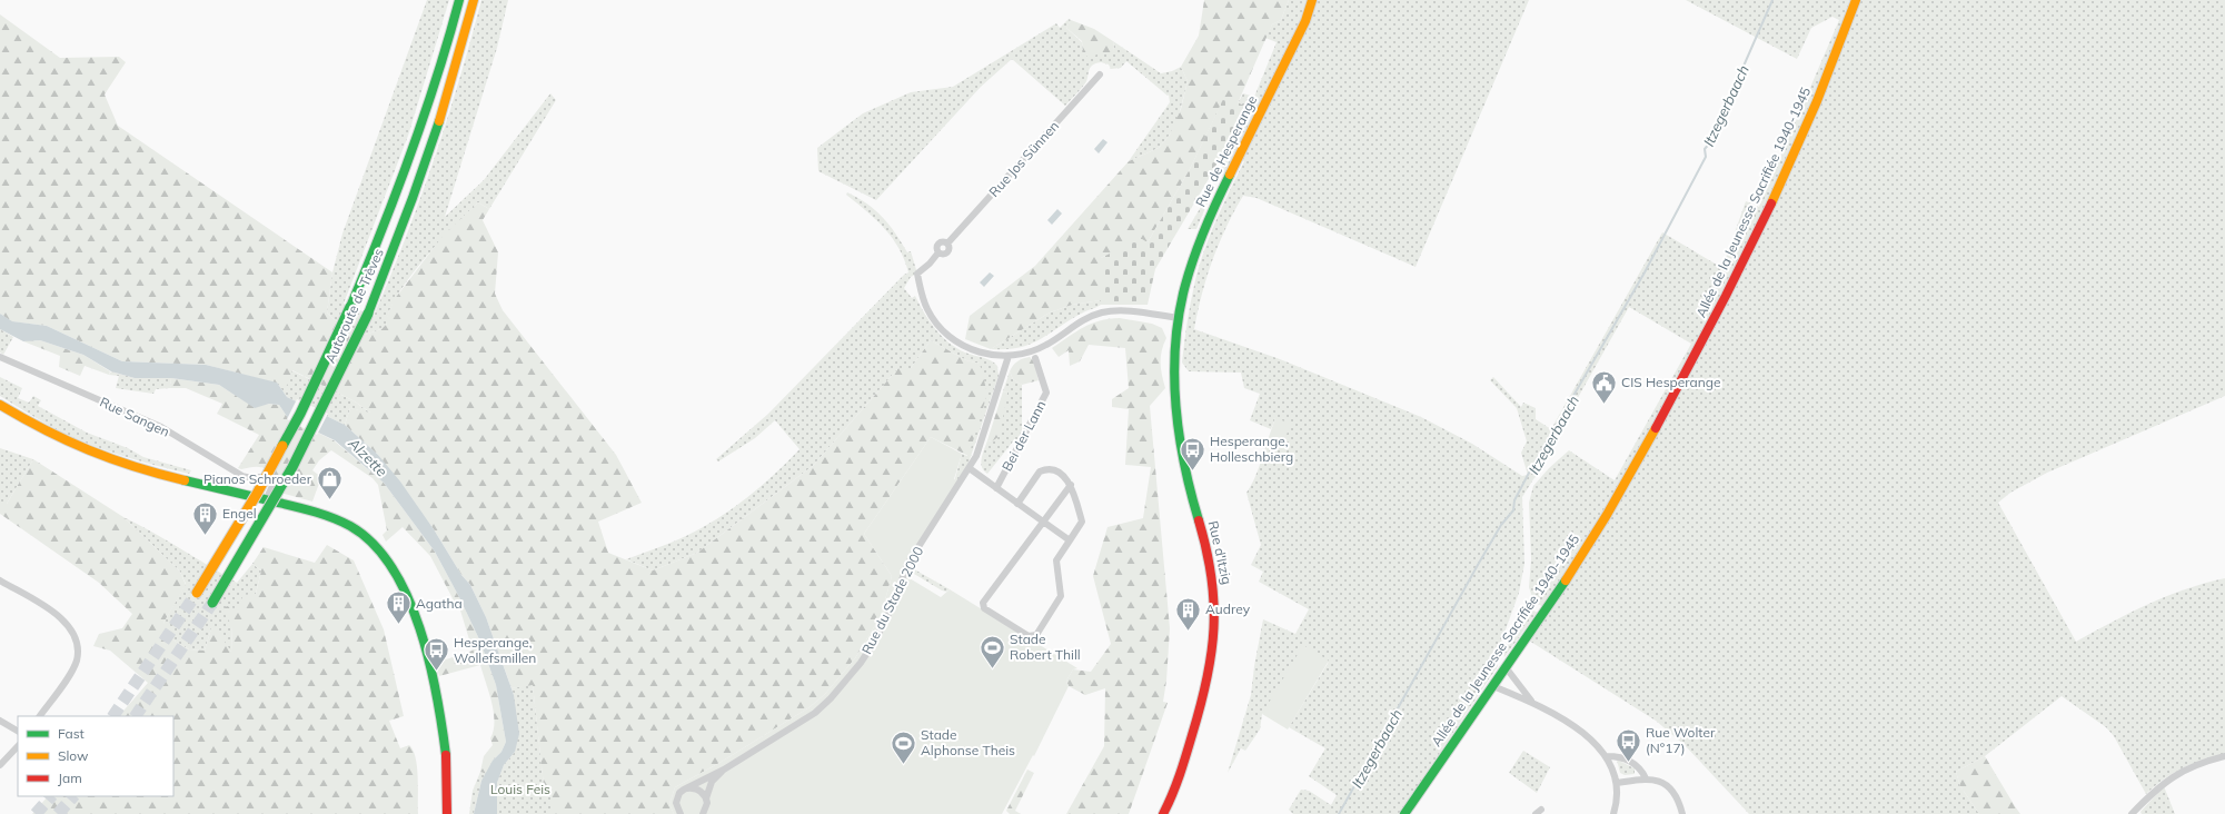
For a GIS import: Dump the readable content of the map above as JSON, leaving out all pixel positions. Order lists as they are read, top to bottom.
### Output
{
  "streets": {
    "main road": [
      "Rue de Hesperange",
      "Allée de la Jeunesse Sacrifiée 1940-1945",
      "Autoroute de Trèves",
      "Rue d'Itzig"
    ],
    "street": [
      "Rue Jos Sünnen",
      "Rue Sangen",
      "Bei der Lann",
      "Rue du Stade 2000"
    ]
  },
  "crossings": [
    ["Rue de Hesperange", "Rue d'Itzig"],
    ["Rue Jos Sünnen", "Rue du Stade 2000"]
  ],
  "water": ["Itzegerbaach", "Alzette"],
  "parks": ["Louis Feis"],
  "places": {
    "public building": ["CIS Hesperange"],
    "bus stop": ["Hesperange, Holleschbierg", "Hesperange, Wollefsmillen", "Rue Wolter (N°17)"],
    "shop": ["Pianos Schroeder"],
    "building": ["Engel", "Agatha", "Audrey"],
    "sports": ["Stade Robert Thill", "Stade Alphonse Theis"]
  },
  "legend": ["Fast", "Slow", "Jam"]
}
